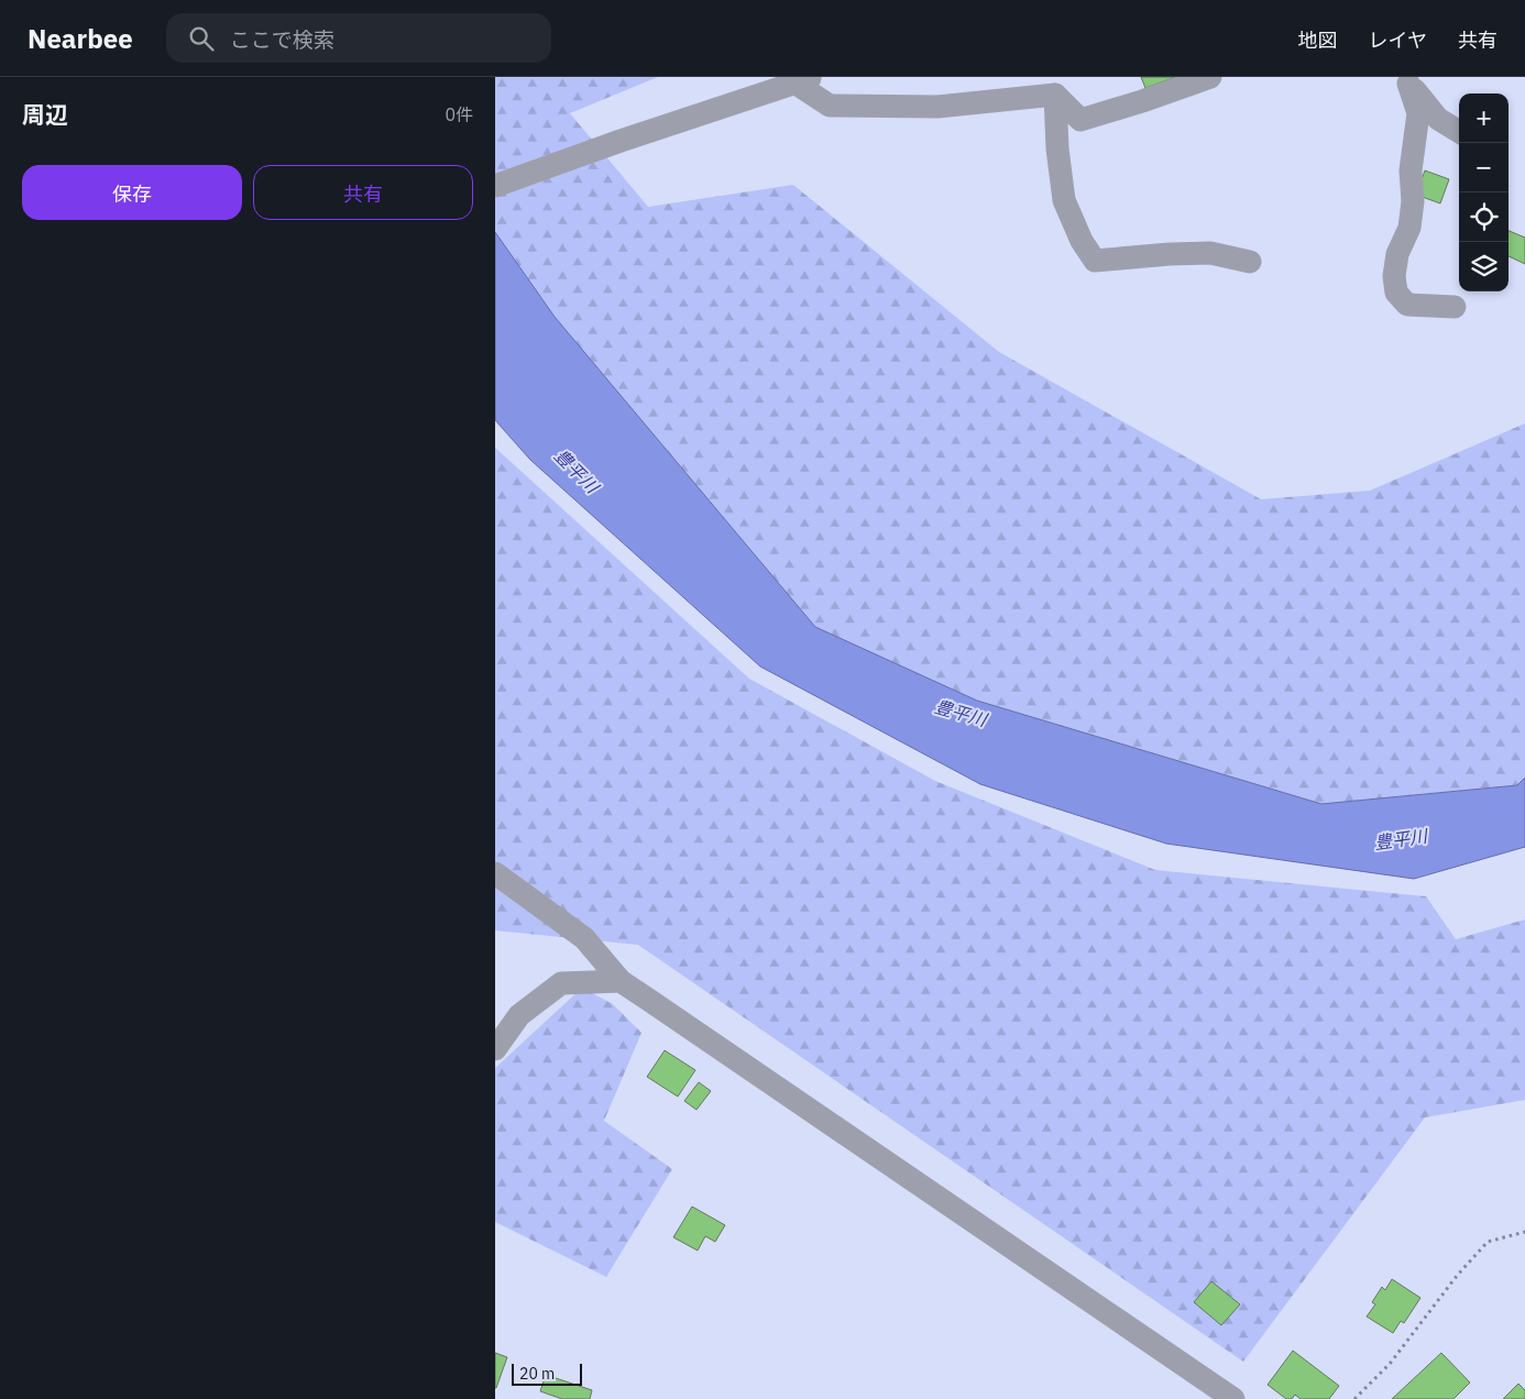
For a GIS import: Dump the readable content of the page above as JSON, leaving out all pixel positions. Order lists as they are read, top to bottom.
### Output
{
  "water": ["豊平川"],
  "scale_bar": "20 m",
  "page": {
    "header": "Nearbee",
    "search": "ここで検索",
    "nav": ["地図", "レイヤ", "共有"],
    "heading": ["周辺", "0件"],
    "map_buttons": ["+", "−"],
    "buttons": ["保存", "共有"],
    "scale": "20 m"
  }
}
